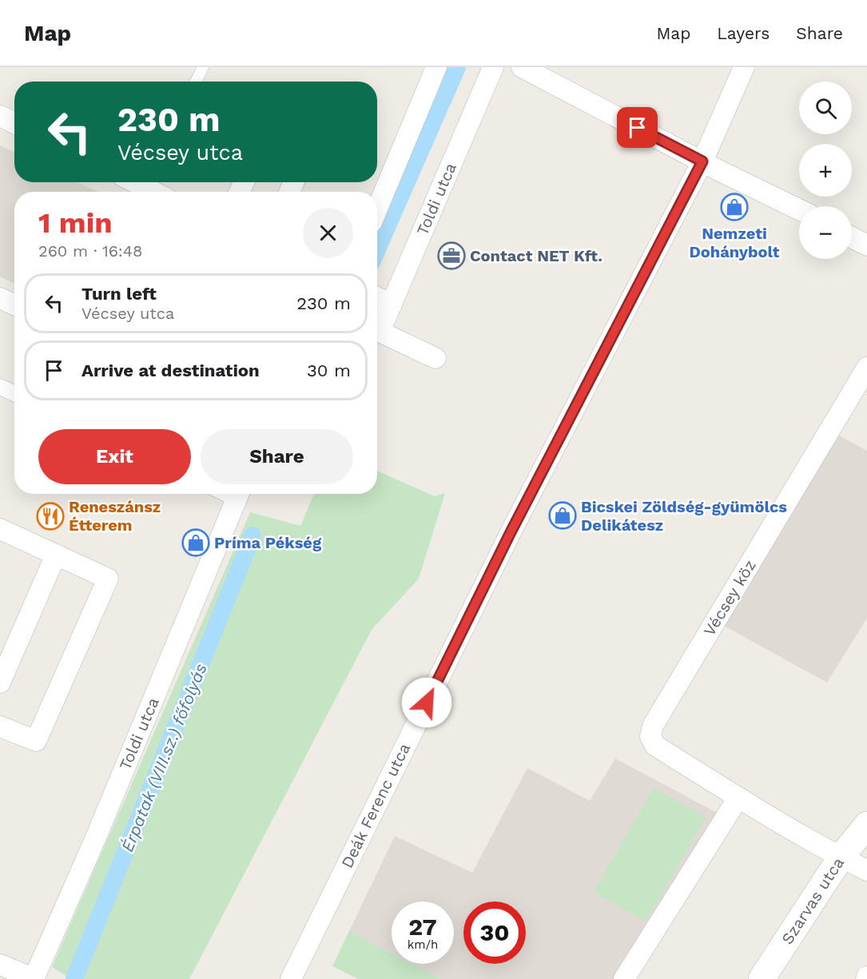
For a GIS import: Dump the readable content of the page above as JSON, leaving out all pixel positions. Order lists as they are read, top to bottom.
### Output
{
  "streets": {
    "street": [
      "Toldi utca",
      "Vécsey köz",
      "Deák Ferenc utca",
      "Szarvas utca"
    ]
  },
  "crossings": [
    ["Vécsey köz", "Szarvas utca"]
  ],
  "water": ["Érpatak (VIII.sz.) főfolyás"],
  "places": {
    "shop": ["Nemzeti Dohánybolt", "Bicskei Zöldség-gyümölcs Delikátesz", "Príma Pékség"],
    "office": ["Contact NET Kft."],
    "restaurant": ["Reneszánsz Étterem"]
  },
  "page": {
    "header": "Map",
    "nav": ["Map", "Layers", "Share"],
    "map_buttons": ["+", "−"],
    "turn": ["230 m", "Vécsey utca"],
    "heading": ["1 min", "260 m · 16:48"],
    "list": [
      {
        "name": "Turn left",
        "note": "Vécsey utca",
        "value": "230 m"
      },
      {
        "name": "Arrive at destination",
        "value": "30 m"
      }
    ],
    "buttons": ["Exit", "Share"],
    "speed": "27 km/h",
    "limit": "30"
  }
}
